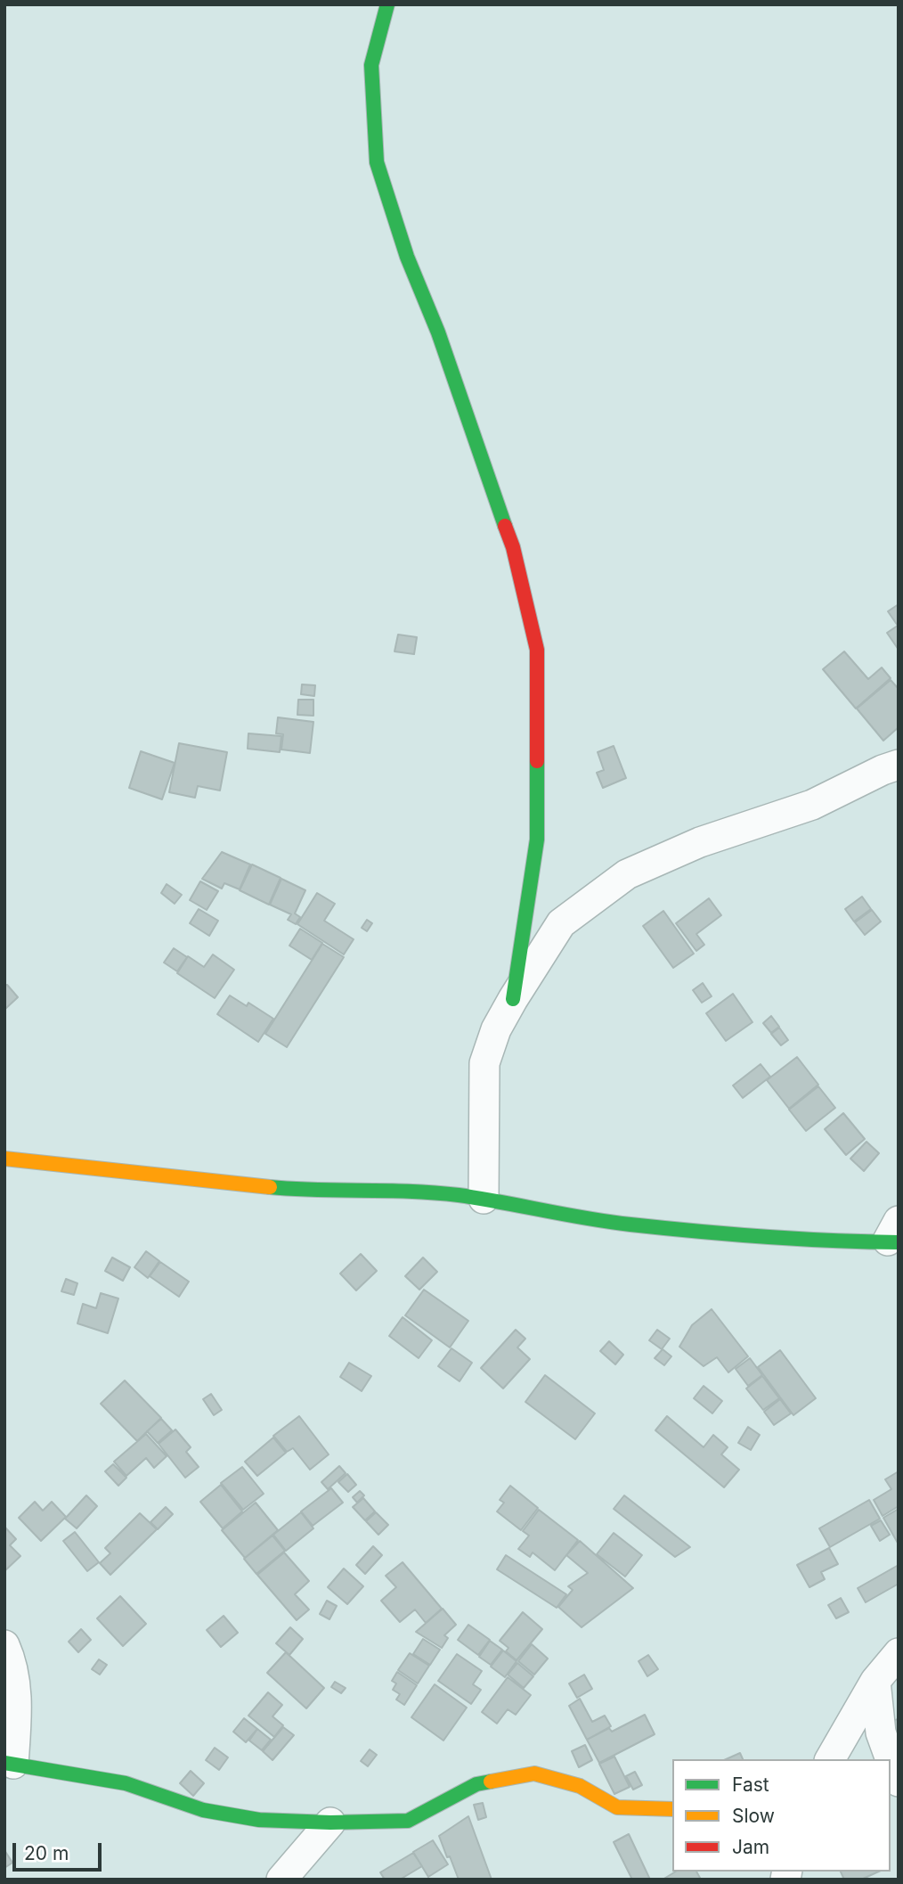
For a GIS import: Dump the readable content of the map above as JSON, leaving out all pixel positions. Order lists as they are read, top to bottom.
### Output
{
  "legend": ["Fast", "Slow", "Jam"],
  "scale_bar": "20 m"
}
